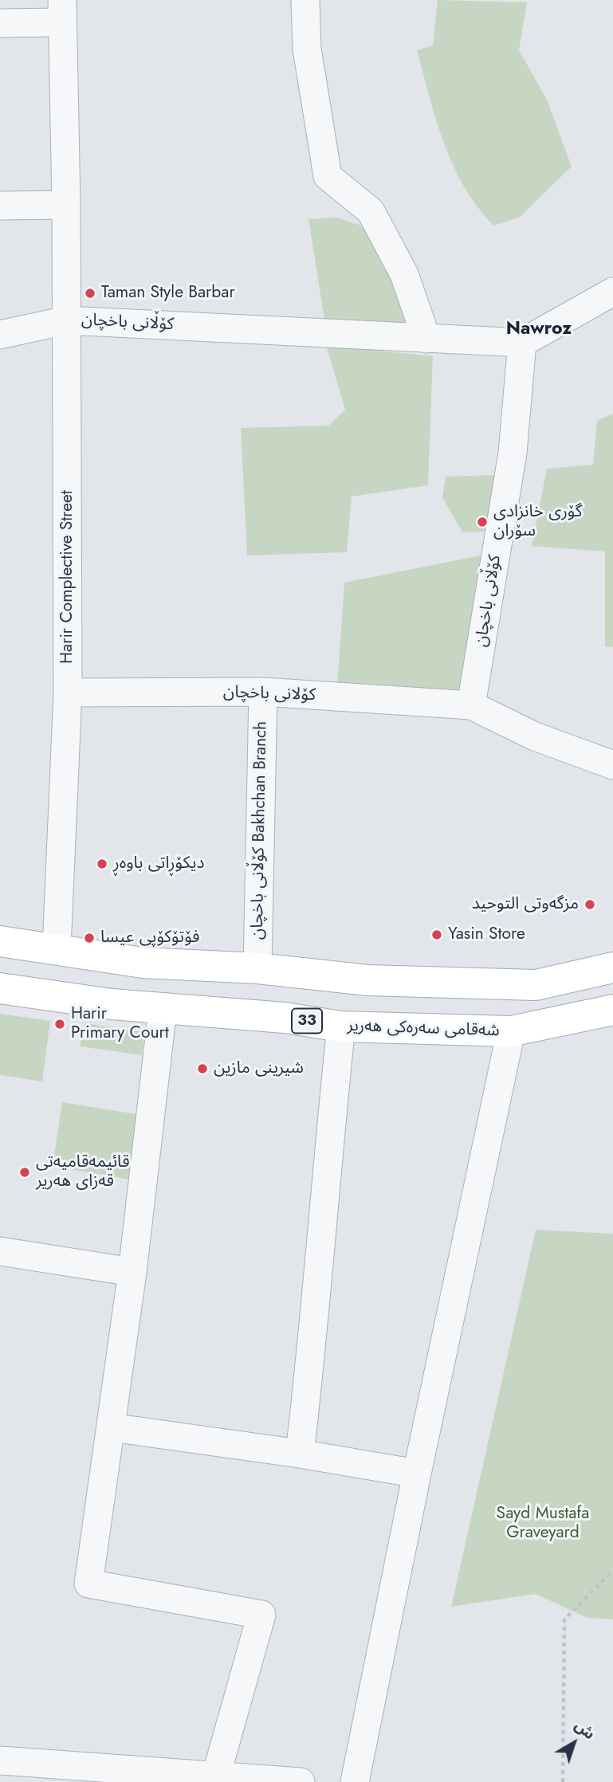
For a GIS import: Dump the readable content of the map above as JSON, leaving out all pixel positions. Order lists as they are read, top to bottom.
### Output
{
  "streets": {
    "main road": ["33", "شەقامی سەرەکی هەریر"],
    "street": [
      "کۆڵانی باخچان",
      "Harir Complective Street",
      "کۆلانی باخچان",
      "کۆڵانی باخچان Bakhchan Branch"
    ]
  },
  "crossings": [
    ["کۆڵانی باخچان", "Harir Complective Street"],
    ["کۆڵانی باخچان", "کۆلانی باخچان"],
    ["Harir Complective Street", "کۆلانی باخچان"],
    ["کۆلانی باخچان", "کۆڵانی باخچان Bakhchan Branch"]
  ],
  "districts": ["Nawroz"],
  "parks": ["Sayd Mustafa Graveyard"],
  "places": [
    "Taman Style Barbar",
    "گۆری خانزادی سۆران",
    "دیکۆڕاتی باوەڕ",
    "مزگەوتی التوحید",
    "Yasin Store",
    "فۆتۆکۆپی عیسا",
    "Harir Primary Court",
    "شیرینی مازین",
    "قائیمەقامیەتی قەزای هەریر"
  ],
  "north": "top right"
}
